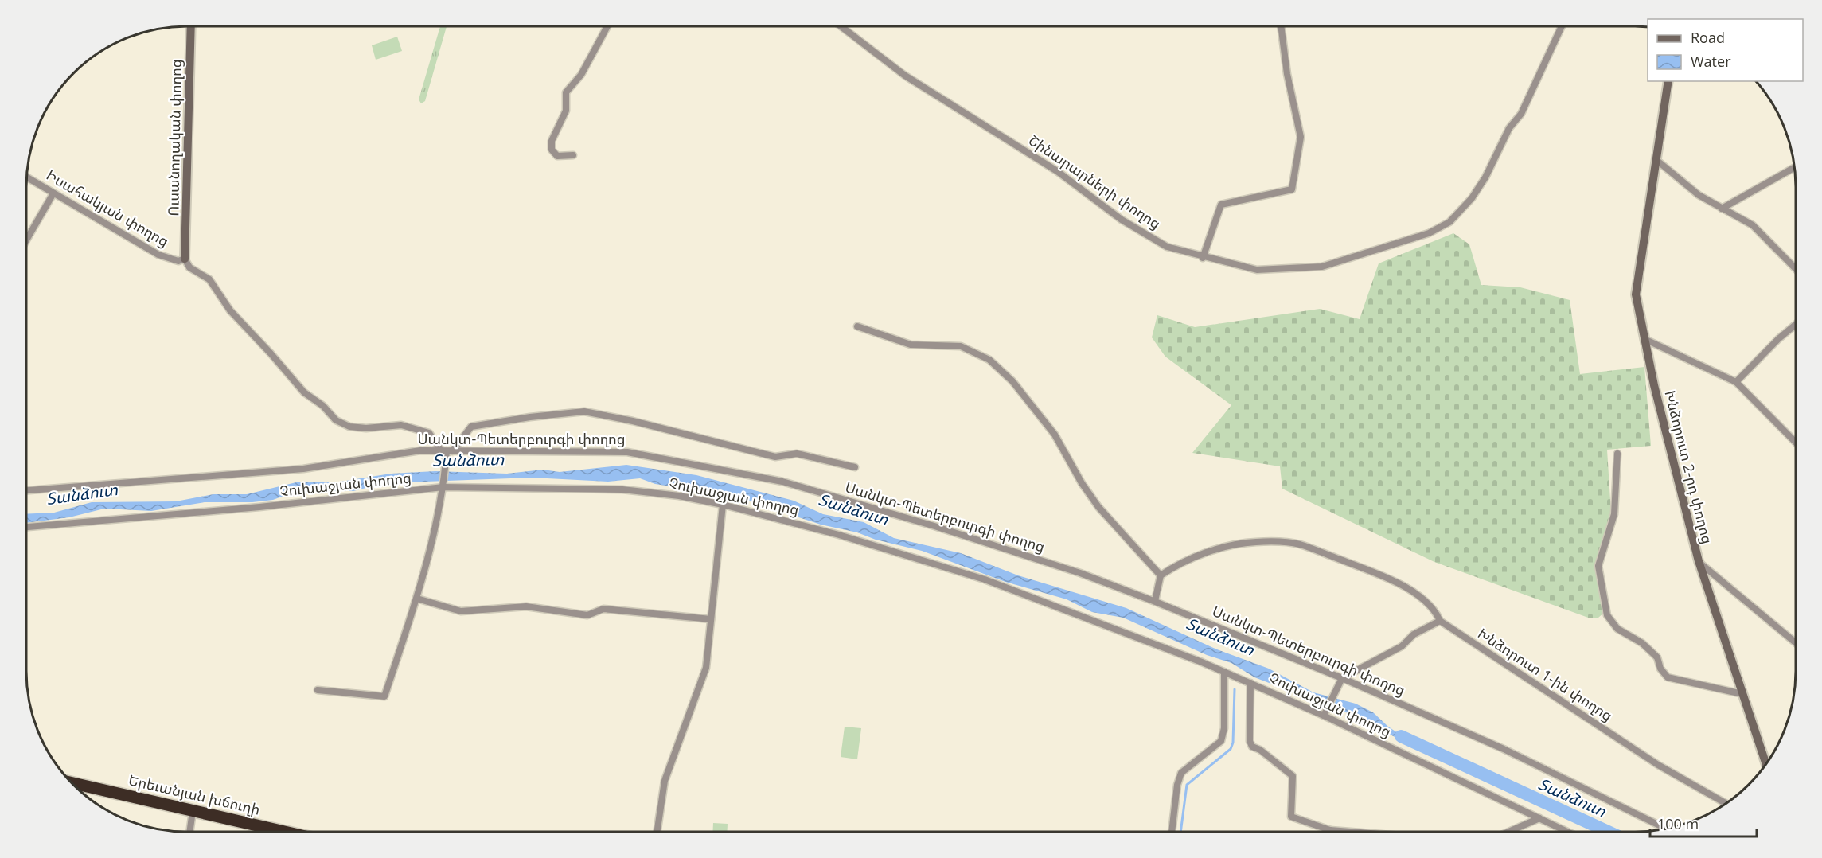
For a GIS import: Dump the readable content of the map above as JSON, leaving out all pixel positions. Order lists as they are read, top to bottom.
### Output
{
  "streets": {
    "highway": ["Երեւանյան խճուղի"],
    "street": [
      "Ուսանողական փողոց",
      "Շինարարների փողոց",
      "Իսահակյան փողոց",
      "Սանկտ-Պետերբուրգի փողոց",
      "Խնձորուտ 2-րդ փողոց",
      "Չուխաջյան փողոց",
      "Խնձորուտ 1-ին փողոց"
    ]
  },
  "crossings": [
    ["Ուսանողական փողոց", "Իսահակյան փողոց"]
  ],
  "water": ["Տանձուտ"],
  "legend": ["Road", "Water"],
  "scale_bar": "100 m"
}
